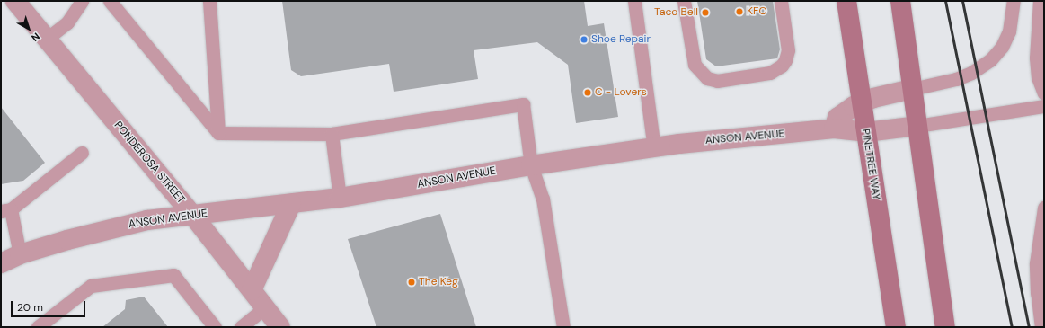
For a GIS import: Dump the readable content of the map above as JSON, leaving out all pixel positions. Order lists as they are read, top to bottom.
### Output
{
  "streets": {
    "main road": ["PINETREE WAY"],
    "street": ["ANSON AVENUE", "PONDEROSA STREET"]
  },
  "crossings": [
    ["ANSON AVENUE", "PONDEROSA STREET"],
    ["ANSON AVENUE", "PINETREE WAY"]
  ],
  "places": [
    "KFC",
    "Taco Bell",
    "Shoe Repair",
    "C - Lovers",
    "The Keg"
  ],
  "scale_bar": "20 m",
  "north": "bottom right"
}
